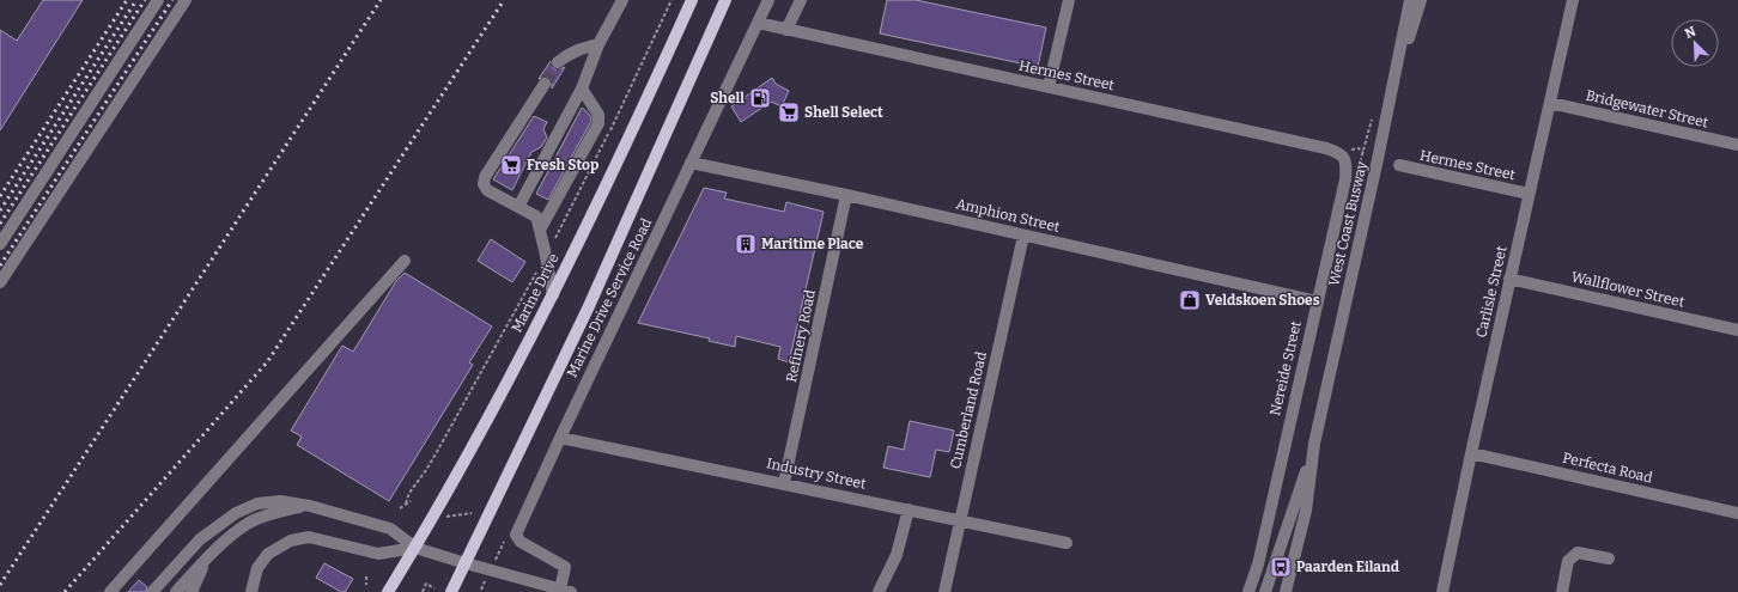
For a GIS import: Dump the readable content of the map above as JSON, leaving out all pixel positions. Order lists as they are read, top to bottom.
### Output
{
  "streets": {
    "main road": ["Marine Drive"],
    "street": [
      "Hermes Street",
      "Bridgewater Street",
      "Amphion Street",
      "West Coast Busway",
      "Wallflower Street",
      "Carlisle Street",
      "Marine Drive Service Road",
      "Refinery Road",
      "Nereide Street",
      "Cumberland Road",
      "Perfecta Road",
      "Industry Street"
    ]
  },
  "crossings": [
    ["Hermes Street", "Carlisle Street"],
    ["Hermes Street", "Marine Drive Service Road"],
    ["Hermes Street", "Nereide Street"],
    ["Bridgewater Street", "Carlisle Street"],
    ["Amphion Street", "Marine Drive Service Road"],
    ["Amphion Street", "Refinery Road"],
    ["Amphion Street", "Nereide Street"],
    ["Amphion Street", "Cumberland Road"],
    ["Wallflower Street", "Carlisle Street"],
    ["Carlisle Street", "Perfecta Road"],
    ["Marine Drive Service Road", "Industry Street"],
    ["Refinery Road", "Industry Street"],
    ["Cumberland Road", "Industry Street"]
  ],
  "places": {
    "fuel station": ["Shell"],
    "supermarket": ["Shell Select", "Fresh Stop"],
    "building": ["Maritime Place"],
    "shop": ["Veldskoen Shoes"],
    "bus stop": ["Paarden Eiland"]
  },
  "north": "top left"
}
